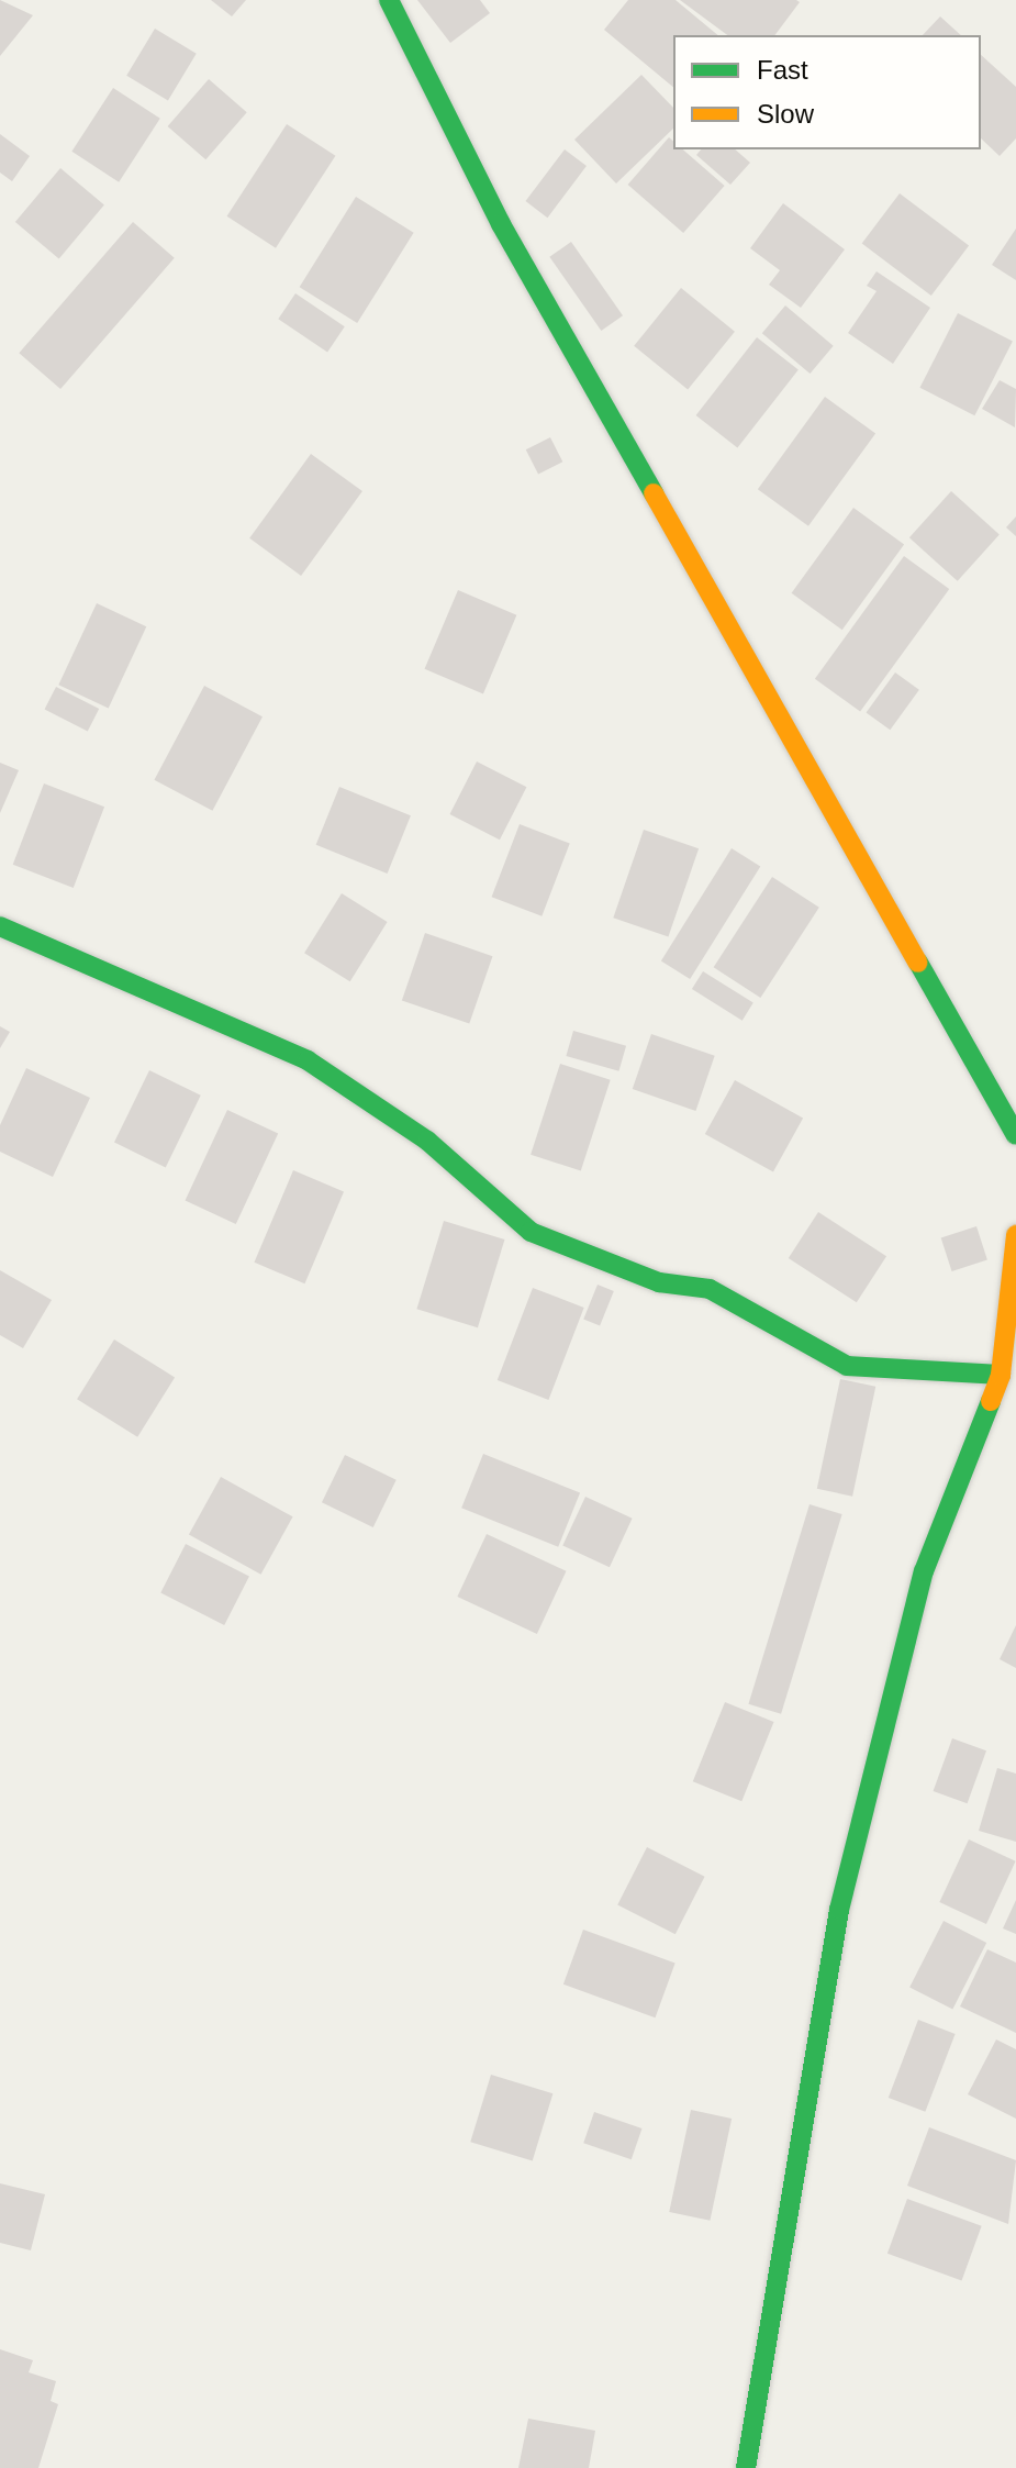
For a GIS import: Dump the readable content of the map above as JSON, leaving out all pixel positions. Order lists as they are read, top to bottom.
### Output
{
  "legend": ["Fast", "Slow"]
}
